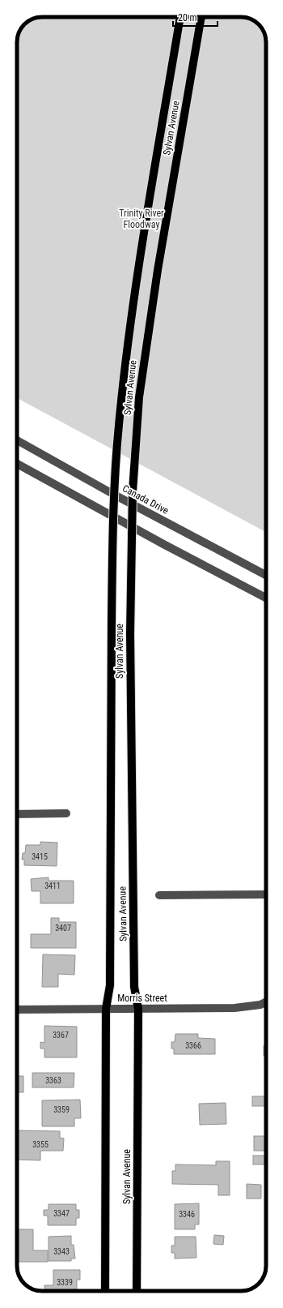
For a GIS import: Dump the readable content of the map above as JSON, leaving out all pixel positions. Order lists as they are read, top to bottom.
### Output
{
  "streets": {
    "main road": ["Sylvan Avenue"],
    "street": ["Canada Drive", "Morris Street"]
  },
  "crossings": [
    ["Sylvan Avenue", "Morris Street"]
  ],
  "parks": ["Trinity River Floodway"],
  "house_numbers": [
    "3415",
    "3411",
    "3407",
    "3367",
    "3366",
    "3363",
    "3359",
    "3355",
    "3347",
    "3346",
    "3343",
    "3339"
  ],
  "scale_bar": "20 m"
}
